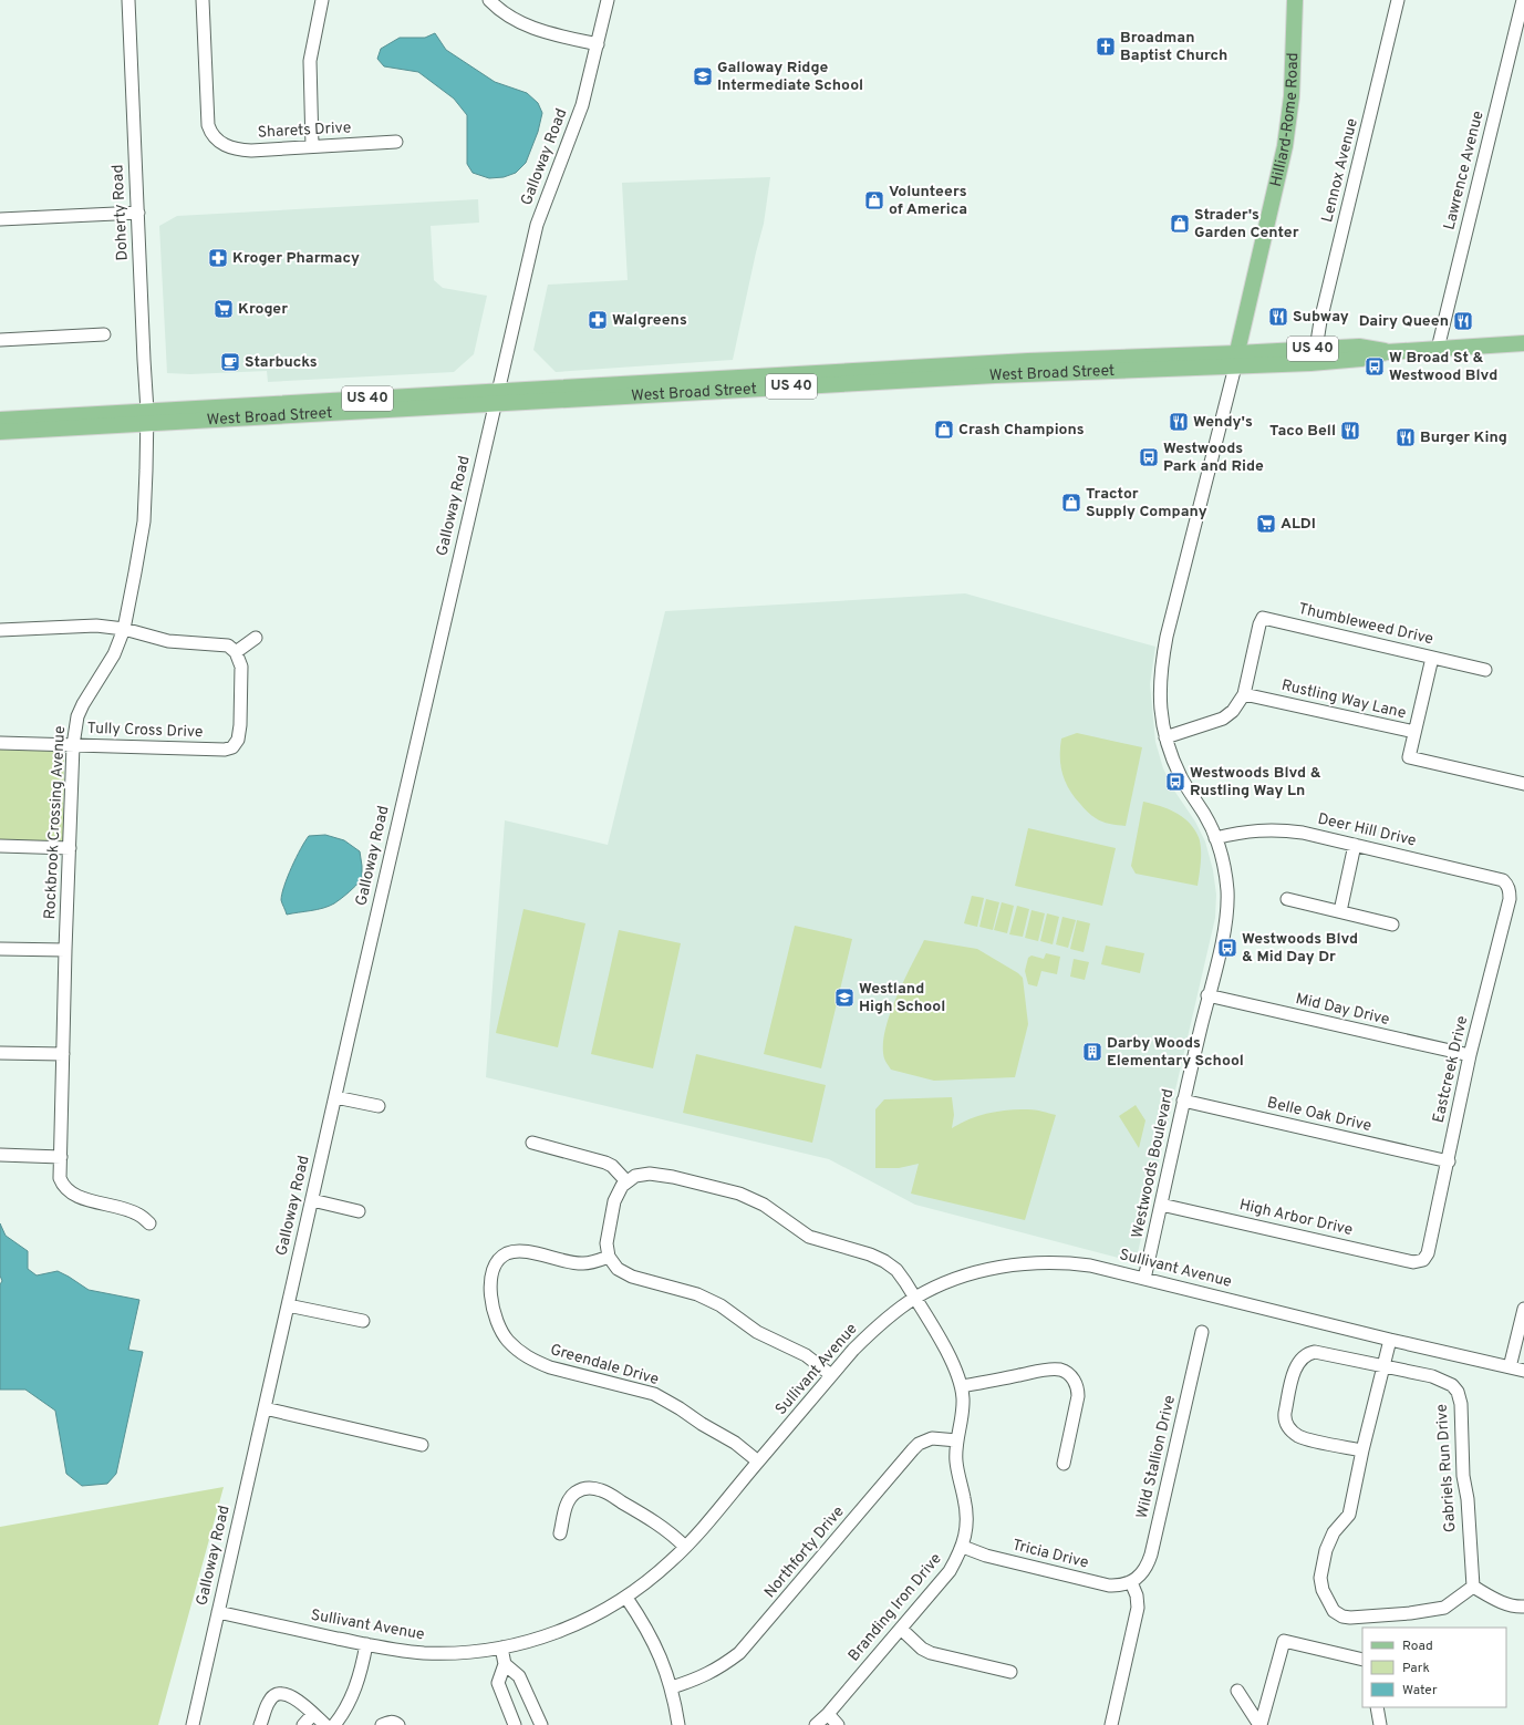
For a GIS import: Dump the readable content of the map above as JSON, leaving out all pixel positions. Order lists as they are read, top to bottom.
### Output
{
  "streets": {
    "main road": ["Hilliard-Rome Road", "US 40", "West Broad Street"],
    "street": [
      "Sharets Drive",
      "Galloway Road",
      "Lennox Avenue",
      "Lawrence Avenue",
      "Doherty Road",
      "Thumbleweed Drive",
      "Rustling Way Lane",
      "Tully Cross Drive",
      "Rockbrook Crossing Avenue",
      "Deer Hill Drive",
      "Mid Day Drive",
      "Eastcreek Drive",
      "Belle Oak Drive",
      "Westwoods Boulevard",
      "High Arbor Drive",
      "Sullivant Avenue",
      "Greendale Drive",
      "Wild Stallion Drive",
      "Gabriels Run Drive",
      "Northforty Drive",
      "Tricia Drive",
      "Branding Iron Drive"
    ]
  },
  "crossings": [
    ["Hilliard-Rome Road", "West Broad Street"],
    ["Hilliard-Rome Road", "Westwoods Boulevard"],
    ["Galloway Road", "West Broad Street"],
    ["Galloway Road", "Sullivant Avenue"],
    ["Lennox Avenue", "West Broad Street"],
    ["Lawrence Avenue", "West Broad Street"],
    ["Doherty Road", "West Broad Street"],
    ["Doherty Road", "Rockbrook Crossing Avenue"],
    ["West Broad Street", "Rockbrook Crossing Avenue"],
    ["West Broad Street", "Westwoods Boulevard"],
    ["Thumbleweed Drive", "Rustling Way Lane"],
    ["Tully Cross Drive", "Rockbrook Crossing Avenue"],
    ["Deer Hill Drive", "Eastcreek Drive"],
    ["Deer Hill Drive", "Westwoods Boulevard"],
    ["Mid Day Drive", "Eastcreek Drive"],
    ["Mid Day Drive", "Westwoods Boulevard"],
    ["Eastcreek Drive", "Belle Oak Drive"],
    ["Eastcreek Drive", "High Arbor Drive"],
    ["Belle Oak Drive", "Westwoods Boulevard"],
    ["Westwoods Boulevard", "High Arbor Drive"],
    ["Westwoods Boulevard", "Sullivant Avenue"],
    ["Sullivant Avenue", "Greendale Drive"],
    ["Sullivant Avenue", "Branding Iron Drive"],
    ["Wild Stallion Drive", "Tricia Drive"],
    ["Northforty Drive", "Branding Iron Drive"],
    ["Tricia Drive", "Branding Iron Drive"]
  ],
  "places": {
    "church": ["Broadman Baptist Church"],
    "school or university": ["Galloway Ridge Intermediate School", "Westland High School"],
    "shop": [
      "Volunteers of America",
      "Strader's Garden Center",
      "Crash Champions",
      "Tractor Supply Company"
    ],
    "pharmacy": ["Kroger Pharmacy", "Walgreens"],
    "supermarket": ["Kroger", "ALDI"],
    "restaurant": [
      "Subway",
      "Dairy Queen",
      "Wendy's",
      "Taco Bell",
      "Burger King"
    ],
    "cafe": ["Starbucks"],
    "bus stop": [
      "W Broad St & Westwood Blvd",
      "Westwoods Park and Ride",
      "Westwoods Blvd & Rustling Way Ln",
      "Westwoods Blvd & Mid Day Dr"
    ],
    "building": ["Darby Woods Elementary School"]
  },
  "legend": ["Road", "Park", "Water"]
}
